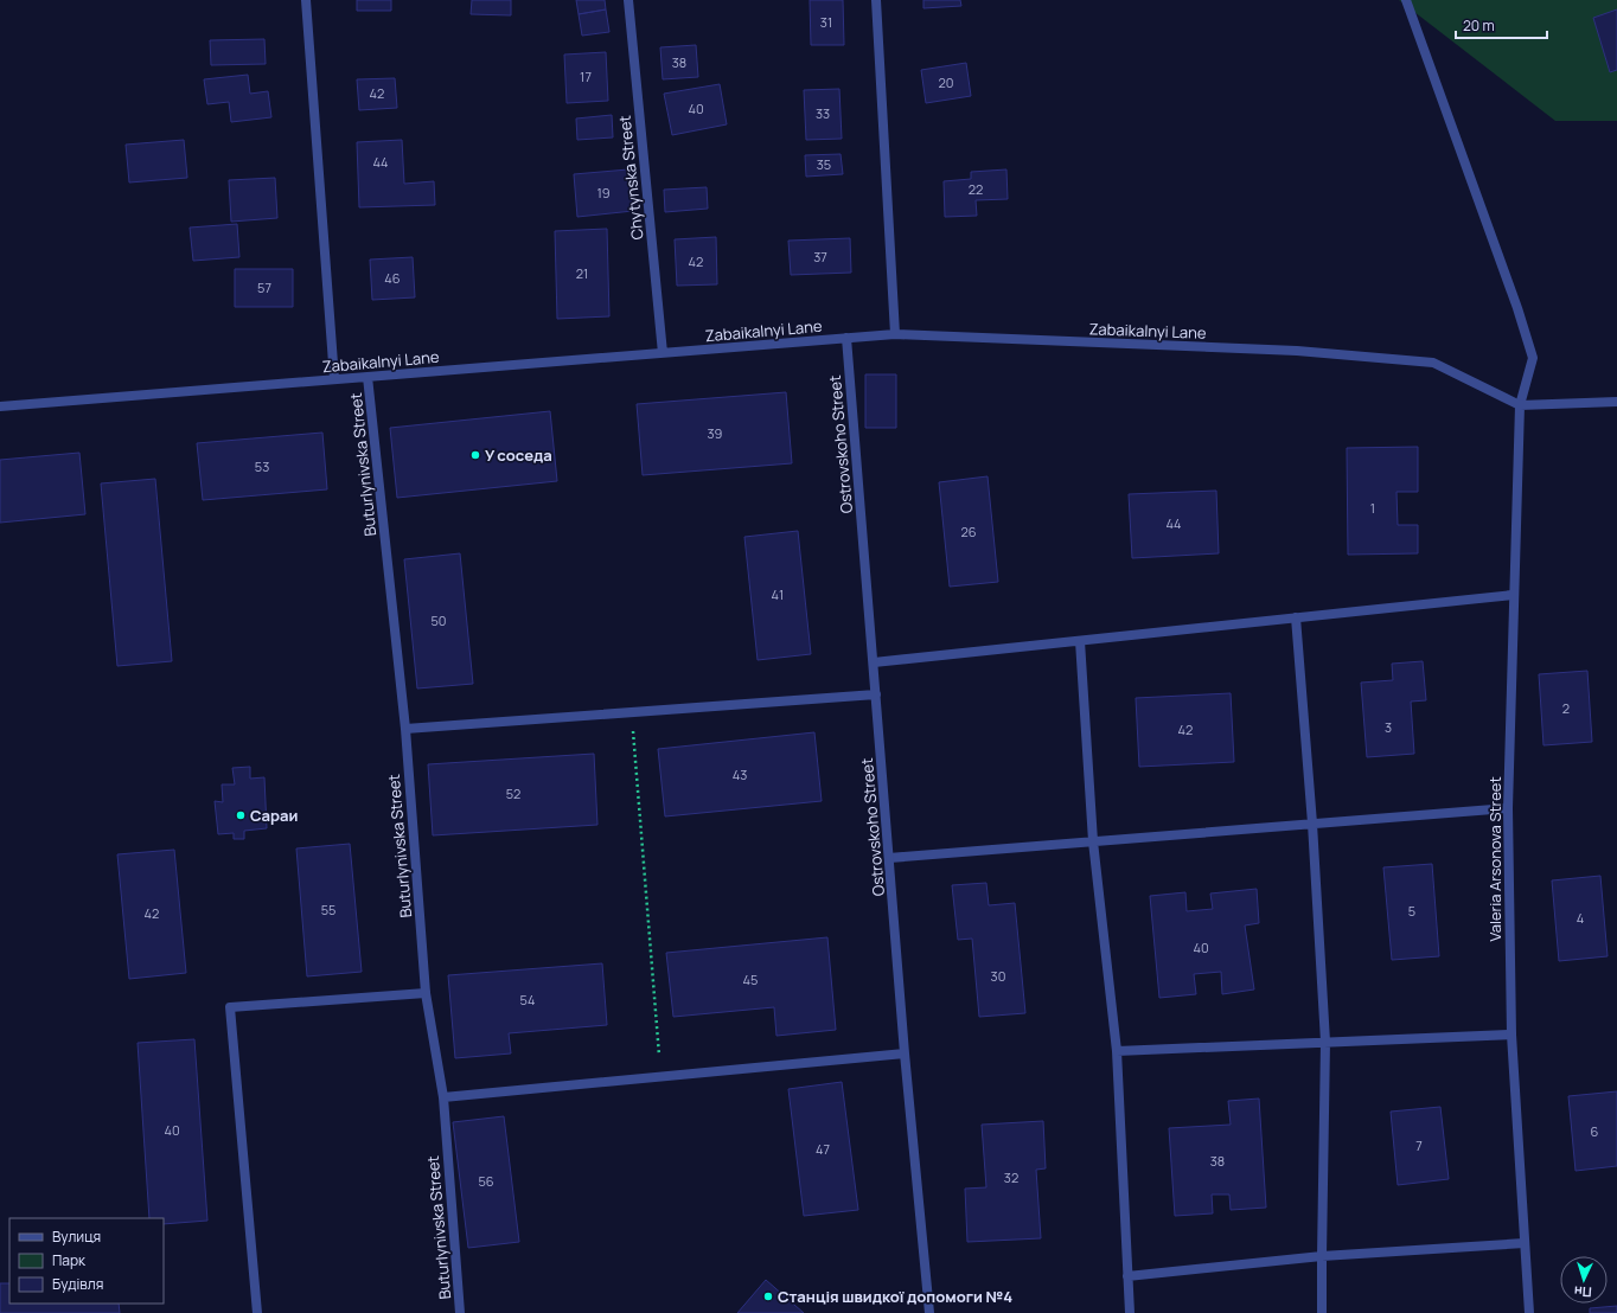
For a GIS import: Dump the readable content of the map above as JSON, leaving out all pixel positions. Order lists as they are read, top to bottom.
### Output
{
  "streets": {
    "street": [
      "Chytynska Street",
      "Zabaikalnyi Lane",
      "Ostrovskoho Street",
      "Buturlynivska Street",
      "Valeria Arsonova Street"
    ]
  },
  "crossings": [
    ["Chytynska Street", "Zabaikalnyi Lane"],
    ["Zabaikalnyi Lane", "Ostrovskoho Street"],
    ["Zabaikalnyi Lane", "Buturlynivska Street"],
    ["Zabaikalnyi Lane", "Valeria Arsonova Street"]
  ],
  "places": ["У соседа", "Сараи", "Станція швидкої допомоги №4"],
  "house_numbers": [
    "31",
    "38",
    "17",
    "20",
    "42",
    "40",
    "33",
    "44",
    "35",
    "22",
    "19",
    "37",
    "42",
    "21",
    "46",
    "57",
    "39",
    "53",
    "1",
    "44",
    "26",
    "41",
    "50",
    "2",
    "3",
    "42",
    "43",
    "52",
    "55",
    "5",
    "42",
    "4",
    "40",
    "30",
    "45",
    "54",
    "40",
    "6",
    "7",
    "47",
    "38",
    "32",
    "56"
  ],
  "legend": ["Вулиця", "Парк", "Будівля"],
  "scale_bar": "20 m",
  "north": "bottom"
}
